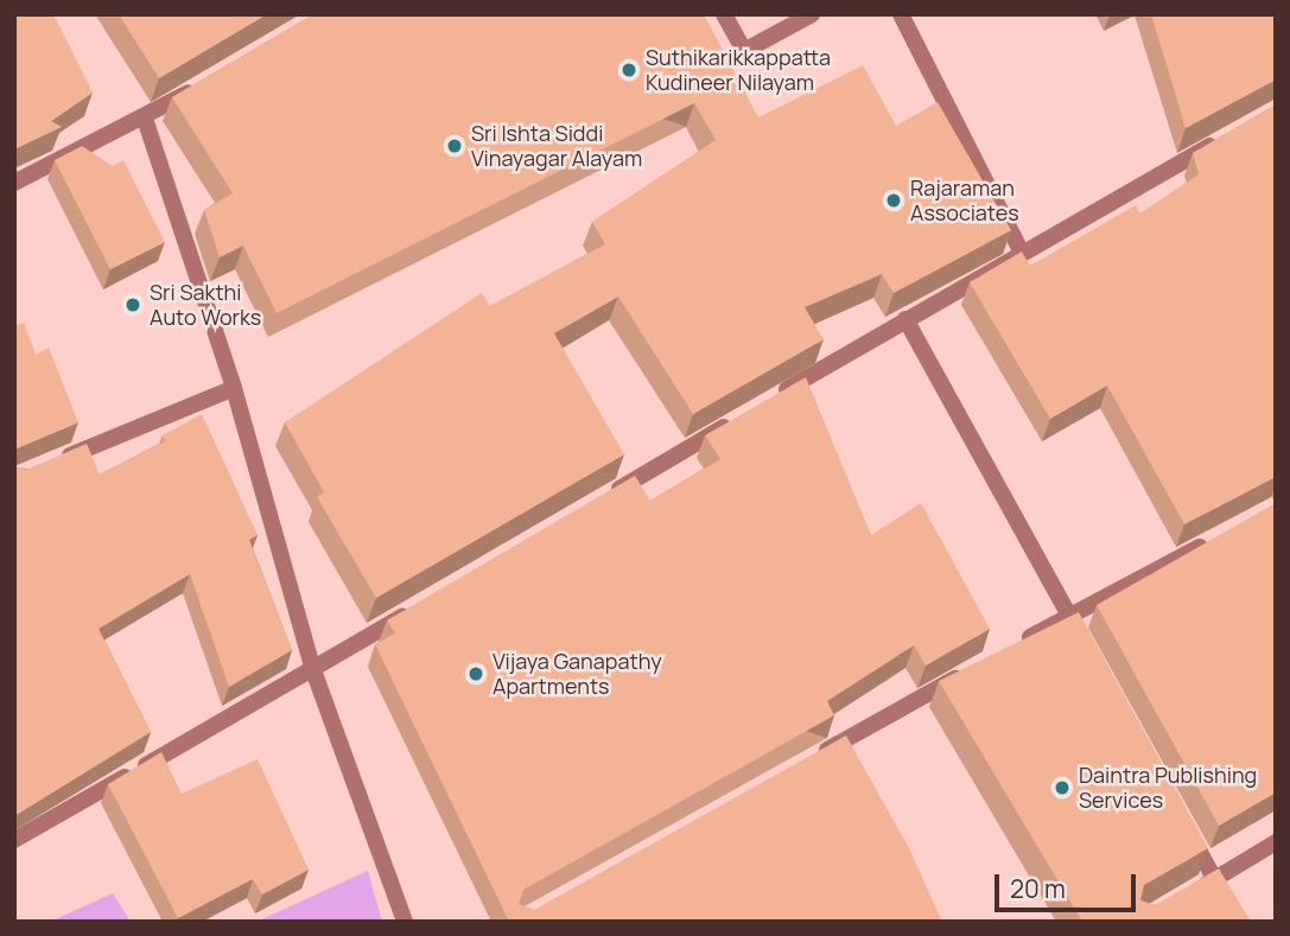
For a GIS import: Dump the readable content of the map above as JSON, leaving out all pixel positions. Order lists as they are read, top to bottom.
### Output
{
  "places": [
    "Suthikarikkappatta Kudineer Nilayam",
    "Sri Ishta Siddi Vinayagar Alayam",
    "Rajaraman Associates",
    "Sri Sakthi Auto Works",
    "Vijaya Ganapathy Apartments",
    "Daintra Publishing Services"
  ],
  "scale_bar": "20 m"
}
